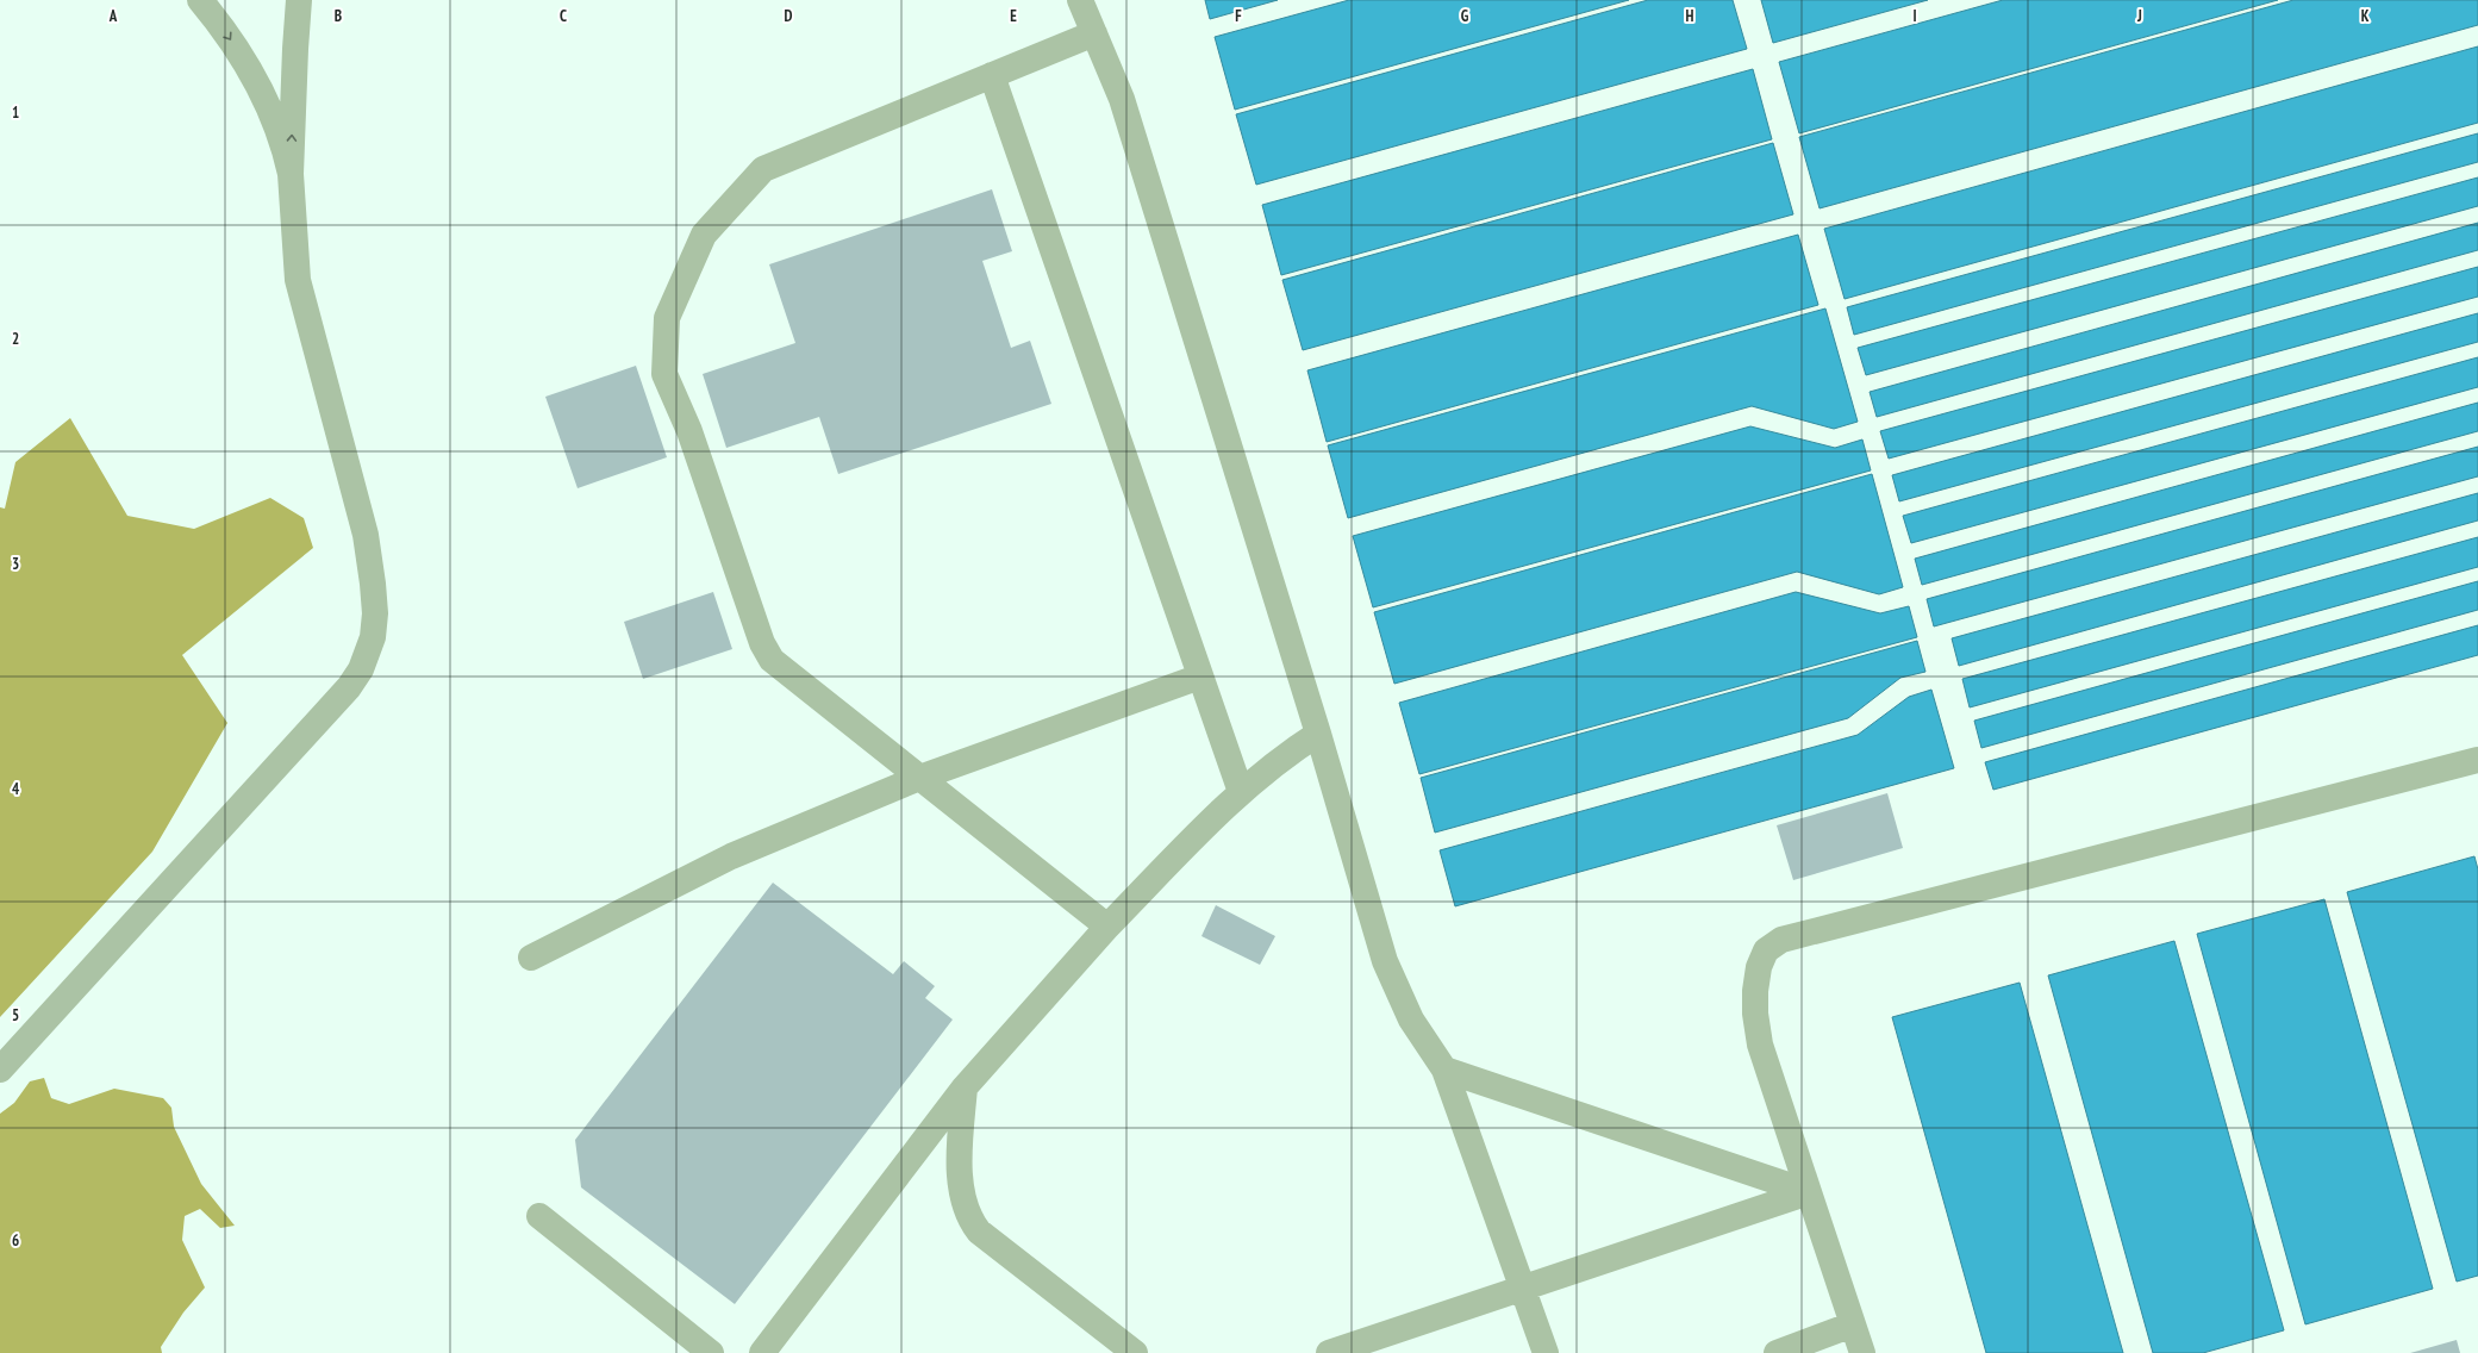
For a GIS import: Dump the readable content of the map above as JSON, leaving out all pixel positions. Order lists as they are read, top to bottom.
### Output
{
  "grid": {
    "columns": [
      "A",
      "B",
      "C",
      "D",
      "E",
      "F",
      "G",
      "H",
      "I",
      "J",
      "K"
    ],
    "rows": [
      "1",
      "2",
      "3",
      "4",
      "5",
      "6"
    ]
  }
}
